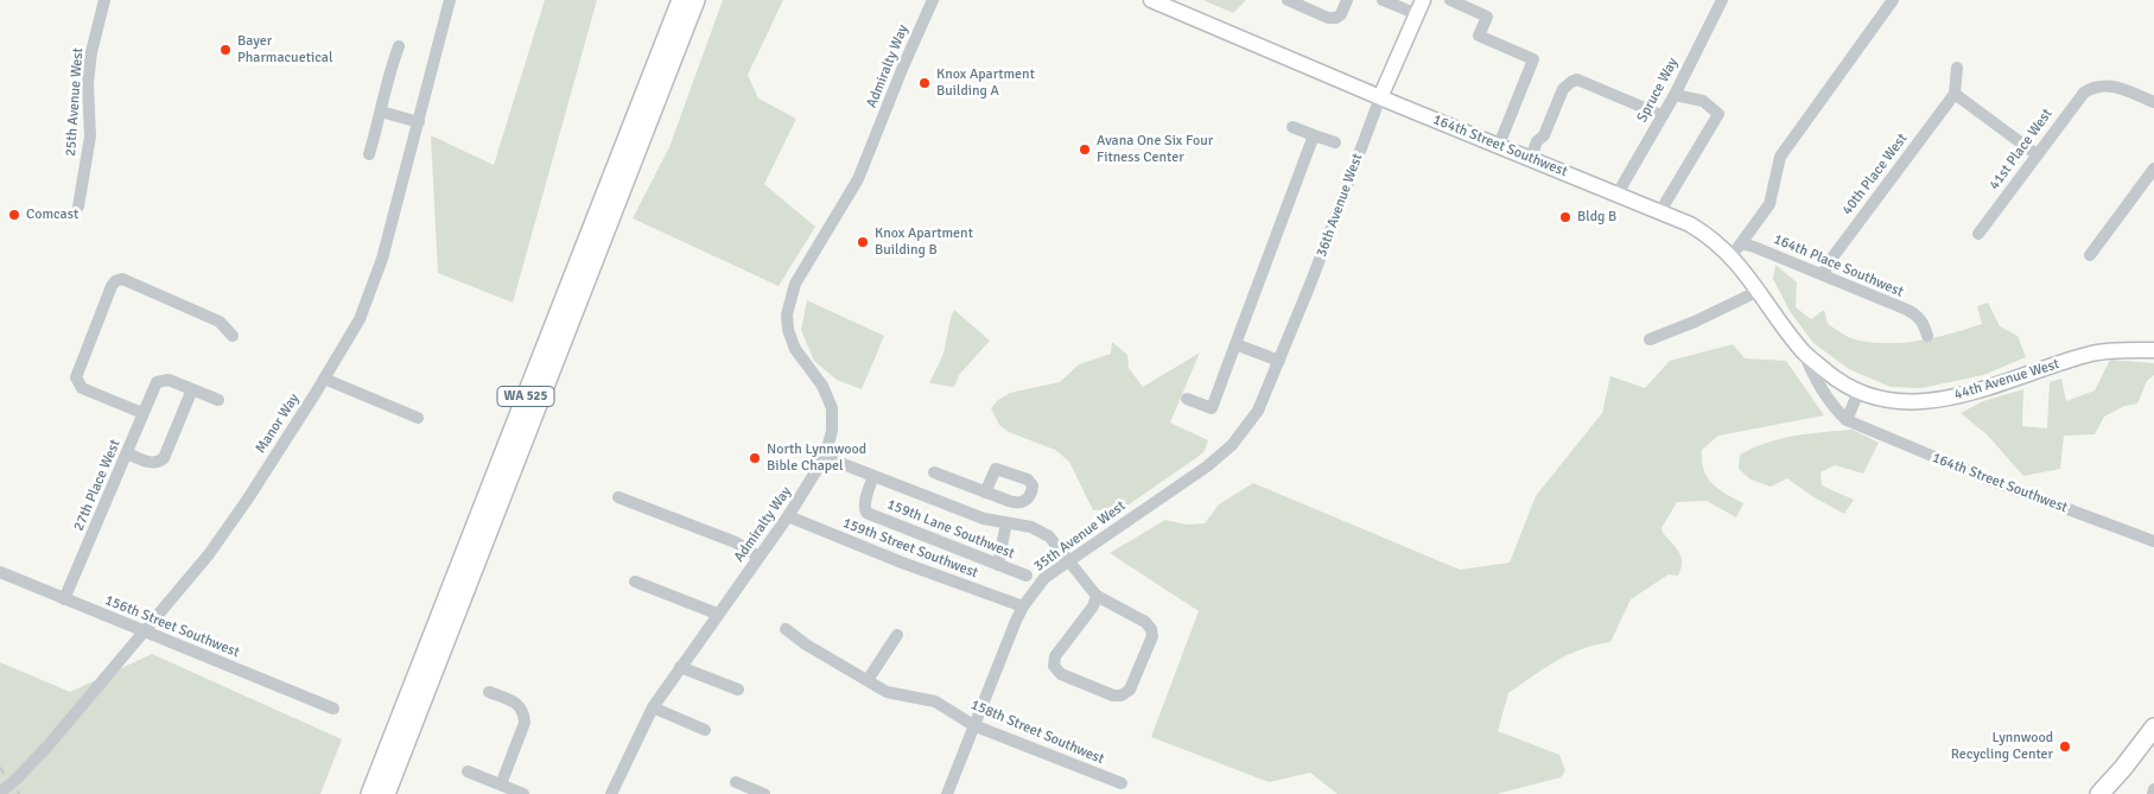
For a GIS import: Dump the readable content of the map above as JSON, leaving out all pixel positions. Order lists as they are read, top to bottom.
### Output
{
  "streets": {
    "highway": ["WA 525"],
    "main road": ["164th Street Southwest", "36th Avenue West", "44th Avenue West"],
    "street": [
      "Admiralty Way",
      "Spruce Way",
      "25th Avenue West",
      "41st Place West",
      "40th Place West",
      "164th Place Southwest",
      "Manor Way",
      "27th Place West",
      "159th Lane Southwest",
      "35th Avenue West",
      "159th Street Southwest",
      "156th Street Southwest",
      "158th Street Southwest"
    ]
  },
  "crossings": [
    ["Admiralty Way", "159th Street Southwest"],
    ["Spruce Way", "164th Street Southwest"],
    ["164th Street Southwest", "36th Avenue West"],
    ["164th Street Southwest", "44th Avenue West"],
    ["40th Place West", "164th Place Southwest"],
    ["36th Avenue West", "35th Avenue West"],
    ["Manor Way", "156th Street Southwest"],
    ["27th Place West", "156th Street Southwest"],
    ["35th Avenue West", "159th Street Southwest"],
    ["35th Avenue West", "158th Street Southwest"]
  ],
  "places": [
    "Bayer Pharmacuetical",
    "Knox Apartment Building A",
    "Avana One Six Four Fitness Center",
    "Comcast",
    "Bldg B",
    "Knox Apartment Building B",
    "North Lynnwood Bible Chapel",
    "Lynnwood Recycling Center"
  ]
}
